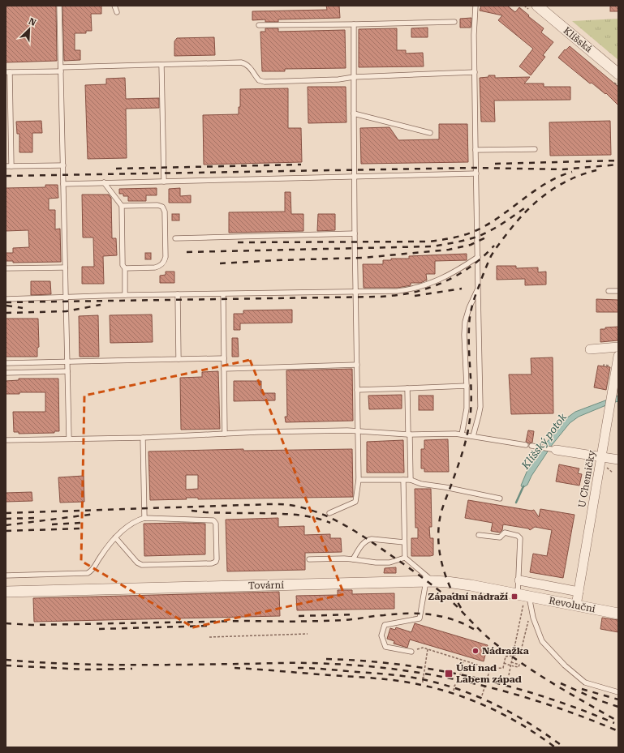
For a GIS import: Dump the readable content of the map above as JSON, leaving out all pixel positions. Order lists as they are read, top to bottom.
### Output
{
  "streets": {
    "street": [
      "Klíšská",
      "U Chemičky",
      "Tovární",
      "Revoluční"
    ]
  },
  "crossings": [
    ["U Chemičky", "Revoluční"],
    ["Tovární", "Revoluční"]
  ],
  "water": ["Klíšský potok"],
  "places": {
    "transit": ["Západní nádraží", "Ústí nad Labem západ"],
    "other": ["Nádražka"]
  },
  "north": "top right"
}
